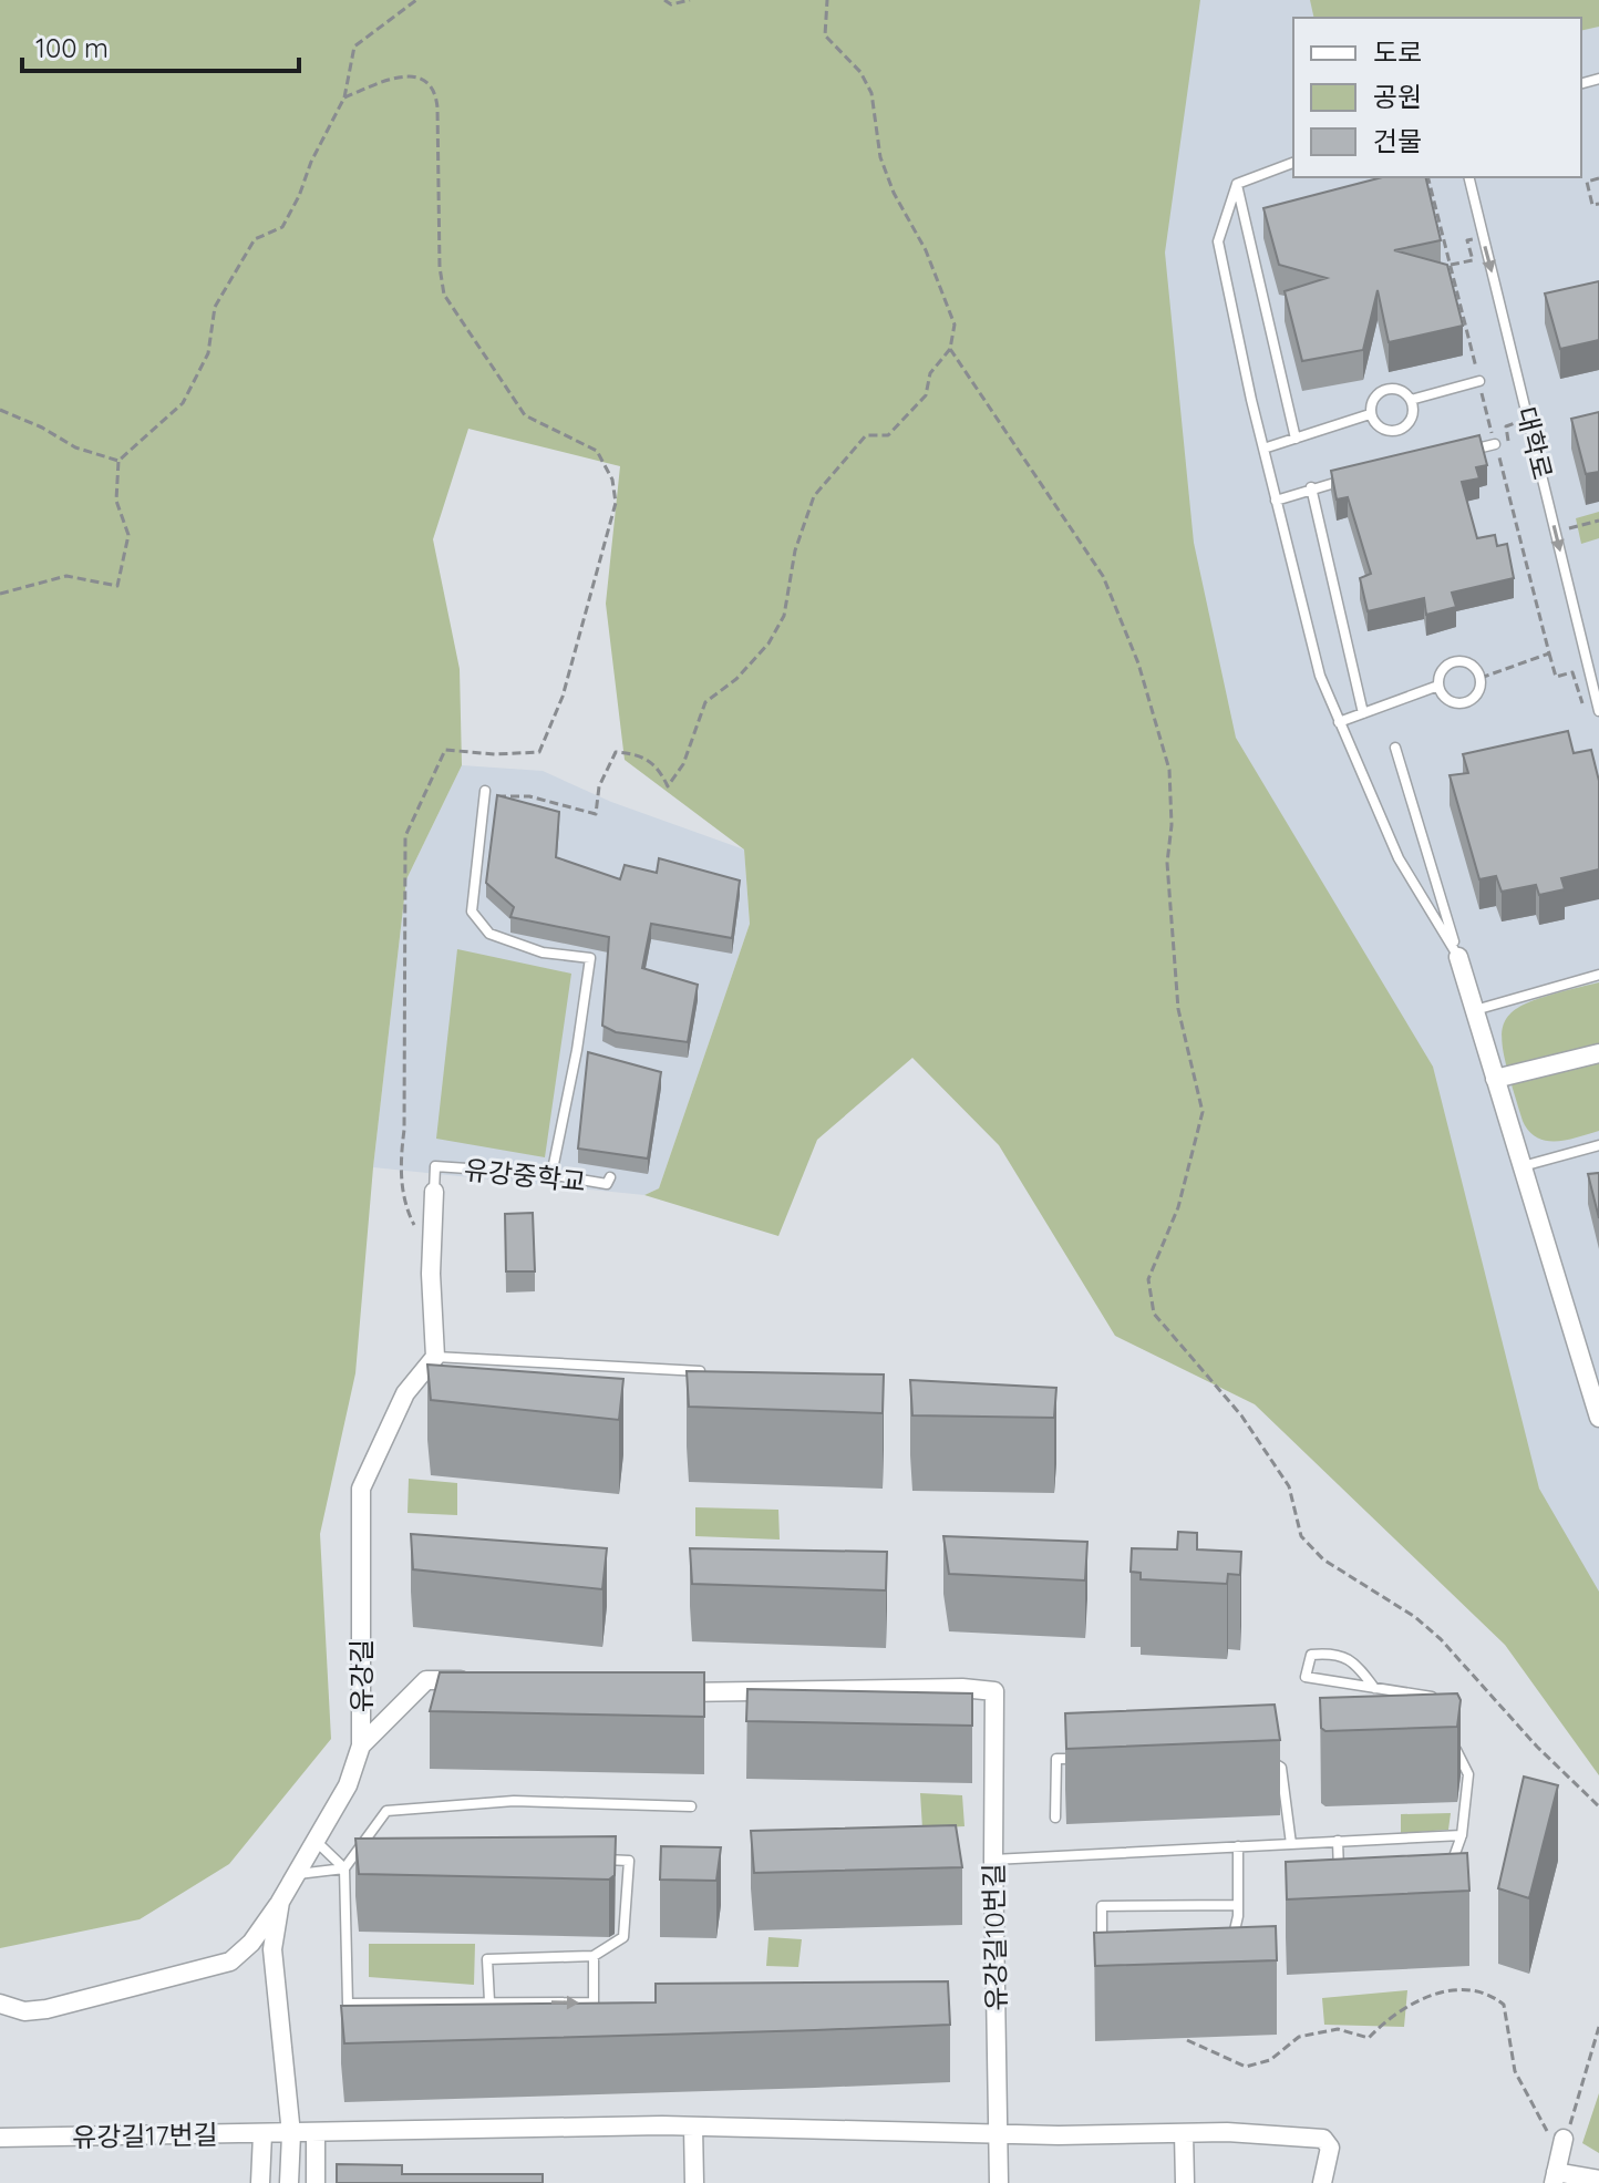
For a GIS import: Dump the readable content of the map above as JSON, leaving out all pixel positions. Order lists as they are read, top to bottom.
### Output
{
  "streets": {
    "street": ["유강길", "유강길10번길", "유강길17번길"],
    "lane": ["대학로", "유강중학교"]
  },
  "crossings": [
    ["유강길", "유강길17번길"],
    ["유강길10번길", "유강길17번길"]
  ],
  "one_way": ["대학로"],
  "legend": ["도로", "공원", "건물"],
  "scale_bar": "100 m"
}
